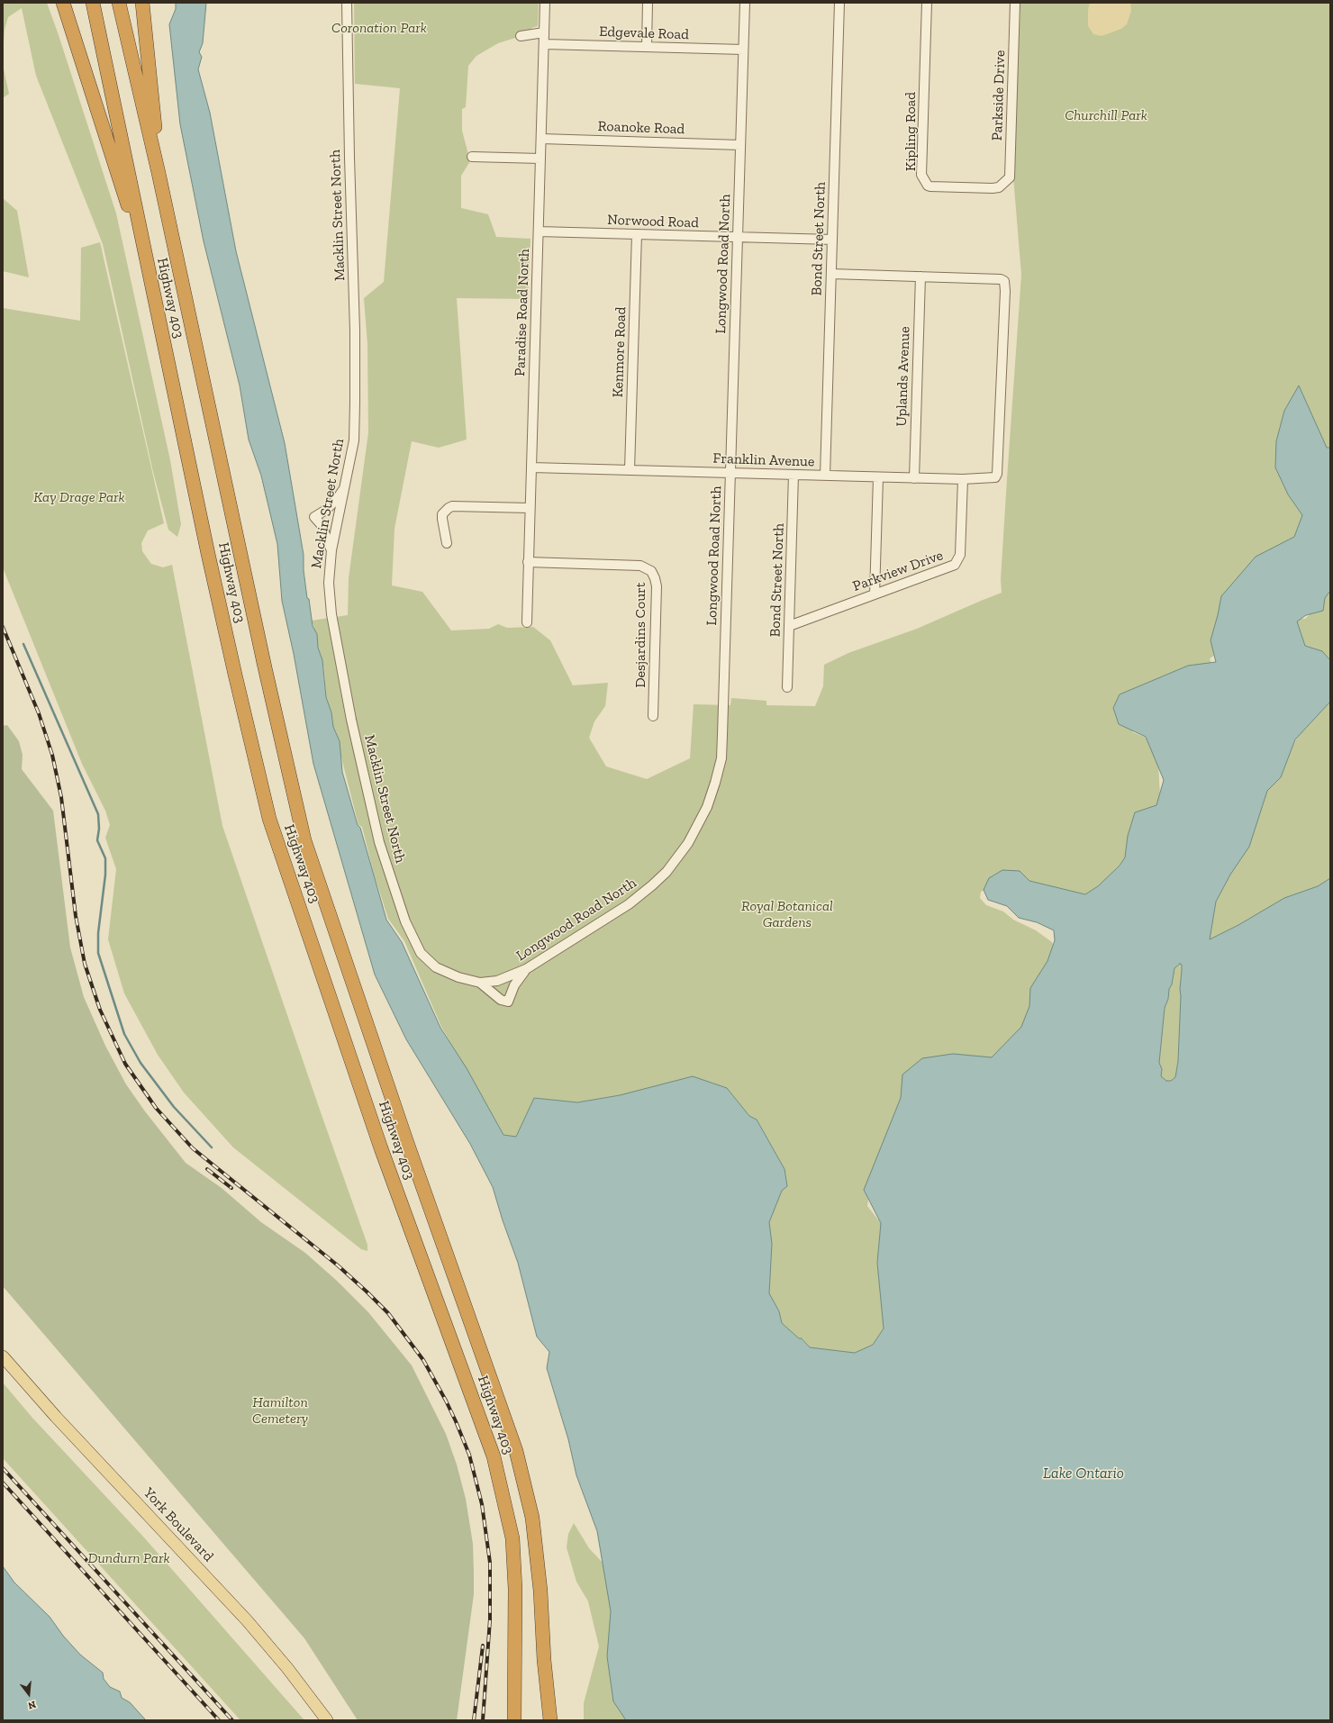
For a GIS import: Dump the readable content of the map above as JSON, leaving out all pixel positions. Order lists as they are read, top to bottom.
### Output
{
  "streets": {
    "highway": ["Highway 403"],
    "main road": ["York Boulevard"],
    "street": [
      "Edgevale Road",
      "Parkside Drive",
      "Roanoke Road",
      "Kipling Road",
      "Macklin Street North",
      "Norwood Road",
      "Bond Street North",
      "Longwood Road North",
      "Paradise Road North",
      "Kenmore Road",
      "Uplands Avenue",
      "Franklin Avenue",
      "Parkview Drive",
      "Desjardins Court"
    ]
  },
  "crossings": [
    ["Edgevale Road", "Longwood Road North"],
    ["Edgevale Road", "Paradise Road North"],
    ["Parkside Drive", "Kipling Road"],
    ["Roanoke Road", "Longwood Road North"],
    ["Roanoke Road", "Paradise Road North"],
    ["Macklin Street North", "Longwood Road North"],
    ["Norwood Road", "Bond Street North"],
    ["Norwood Road", "Longwood Road North"],
    ["Norwood Road", "Paradise Road North"],
    ["Norwood Road", "Kenmore Road"],
    ["Bond Street North", "Franklin Avenue"],
    ["Bond Street North", "Parkview Drive"],
    ["Longwood Road North", "Franklin Avenue"],
    ["Paradise Road North", "Franklin Avenue"],
    ["Paradise Road North", "Desjardins Court"],
    ["Kenmore Road", "Franklin Avenue"],
    ["Uplands Avenue", "Franklin Avenue"],
    ["Franklin Avenue", "Parkview Drive"]
  ],
  "water": ["Lake Ontario"],
  "parks": [
    "Coronation Park",
    "Churchill Park",
    "Kay Drage Park",
    "Royal Botanical Gardens",
    "Hamilton Cemetery",
    "Dundurn Park"
  ],
  "north": "bottom"
}
